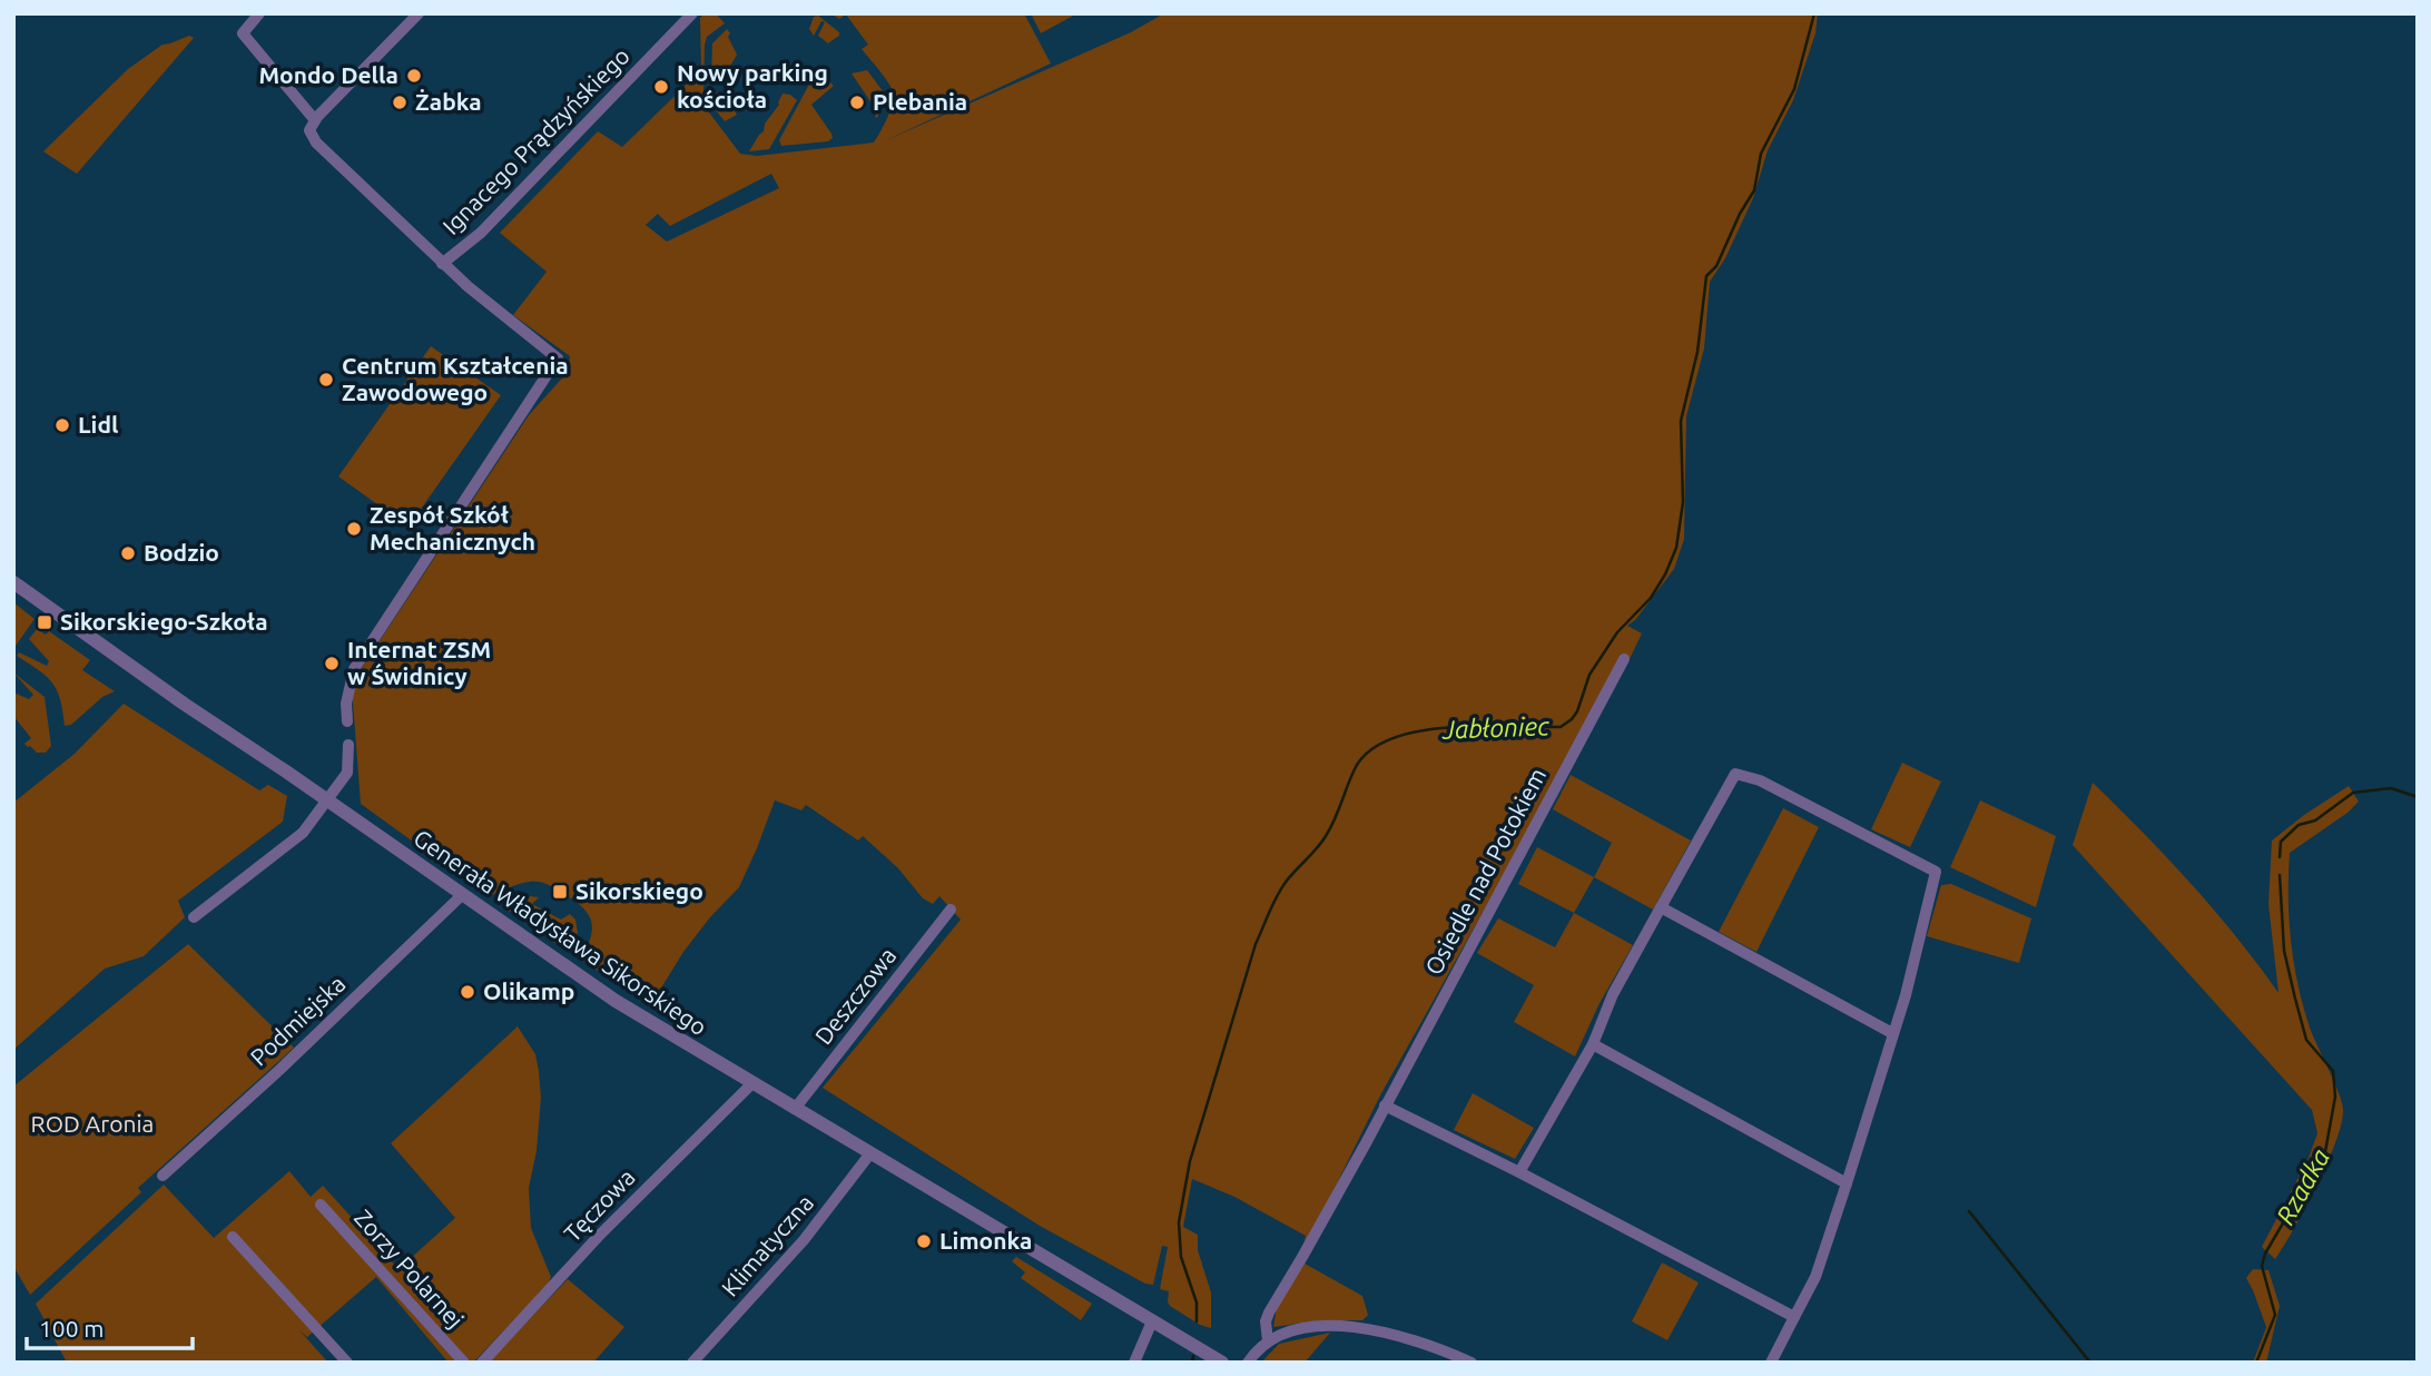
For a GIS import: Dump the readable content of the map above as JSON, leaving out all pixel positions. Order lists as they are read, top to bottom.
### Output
{
  "streets": {
    "street": [
      "Ignacego Prądzyńskiego",
      "Osiedle nad Potokiem",
      "Generała Władysława Sikorskiego",
      "Deszczowa",
      "Podmiejska",
      "Tęczowa",
      "Klimatyczna",
      "Zorzy Polarnej"
    ]
  },
  "crossings": [
    ["Generała Władysława Sikorskiego", "Deszczowa"],
    ["Generała Władysława Sikorskiego", "Podmiejska"],
    ["Generała Władysława Sikorskiego", "Tęczowa"],
    ["Generała Władysława Sikorskiego", "Klimatyczna"]
  ],
  "water": ["Jabłoniec", "Rzadka"],
  "parks": ["ROD Aronia"],
  "places": {
    "other": [
      "Mondo Della",
      "Nowy parking kościoła",
      "Żabka",
      "Plebania",
      "Centrum Kształcenia Zawodowego",
      "Lidl",
      "Zespół Szkół Mechanicznych",
      "Bodzio",
      "Internat ZSM w Świdnicy",
      "Olikamp",
      "Limonka"
    ],
    "transit": ["Sikorskiego-Szkoła", "Sikorskiego"]
  },
  "scale_bar": "100 m"
}
